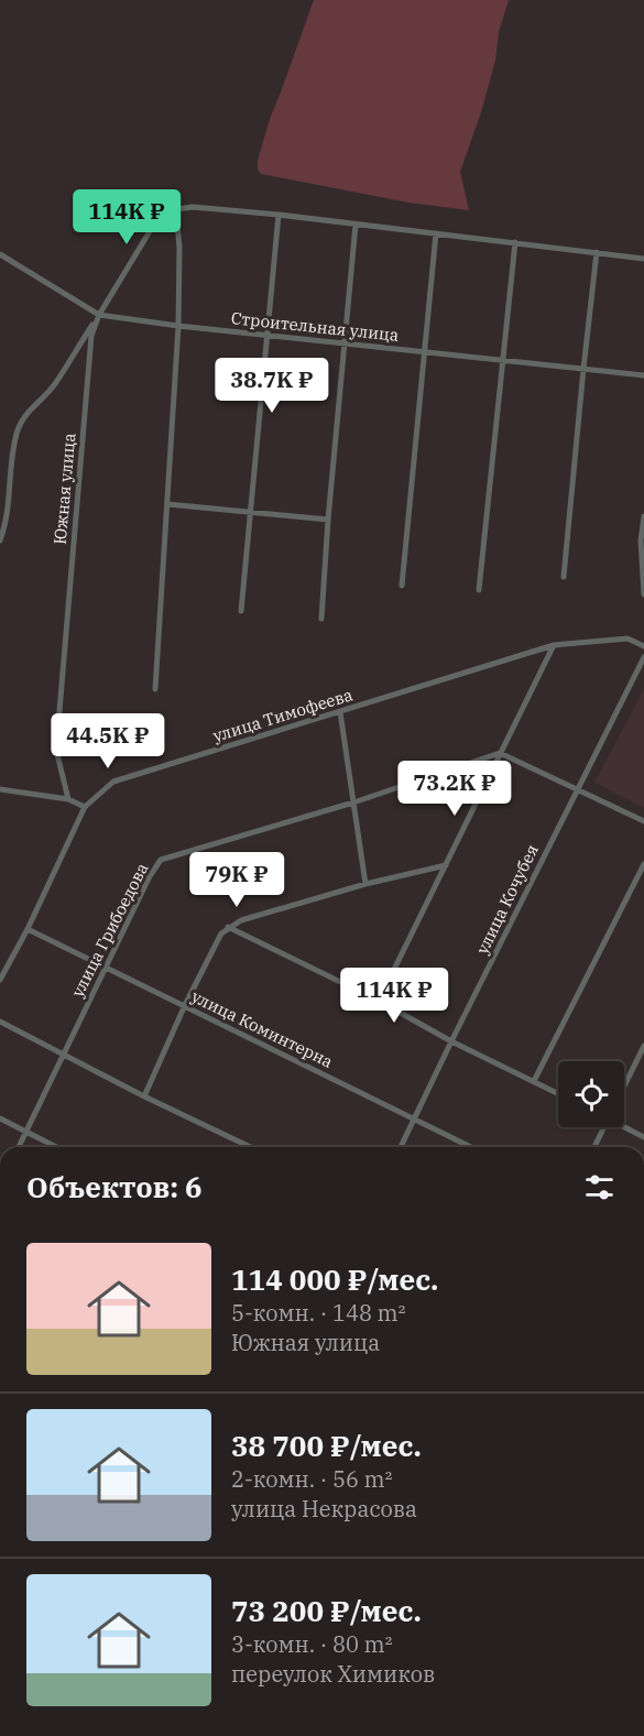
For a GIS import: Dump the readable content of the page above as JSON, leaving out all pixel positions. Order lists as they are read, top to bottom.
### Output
{
  "streets": {
    "street": [
      "Строительная улица",
      "Южная улица",
      "улица Тимофеева",
      "улица Кочубея",
      "улица Грибоедова",
      "улица Коминтерна"
    ]
  },
  "crossings": [
    ["Строительная улица", "Южная улица"],
    ["улица Тимофеева", "улица Коминтерна"],
    ["улица Кочубея", "улица Коминтерна"],
    ["улица Грибоедова", "улица Коминтерна"]
  ],
  "page": {
    "price": [
      "114K ₽",
      "38.7K ₽",
      "44.5K ₽",
      "73.2K ₽",
      "79K ₽",
      "114K ₽"
    ],
    "heading": "Объектов: 6",
    "list": [
      {
        "name": "114 000 ₽/мес.",
        "note": "5-комн. · 148 m² · Южная улица"
      },
      {
        "name": "38 700 ₽/мес.",
        "note": "2-комн. · 56 m² · улица Некрасова"
      },
      {
        "name": "73 200 ₽/мес.",
        "note": "3-комн. · 80 m² · переулок Химиков"
      }
    ]
  }
}
